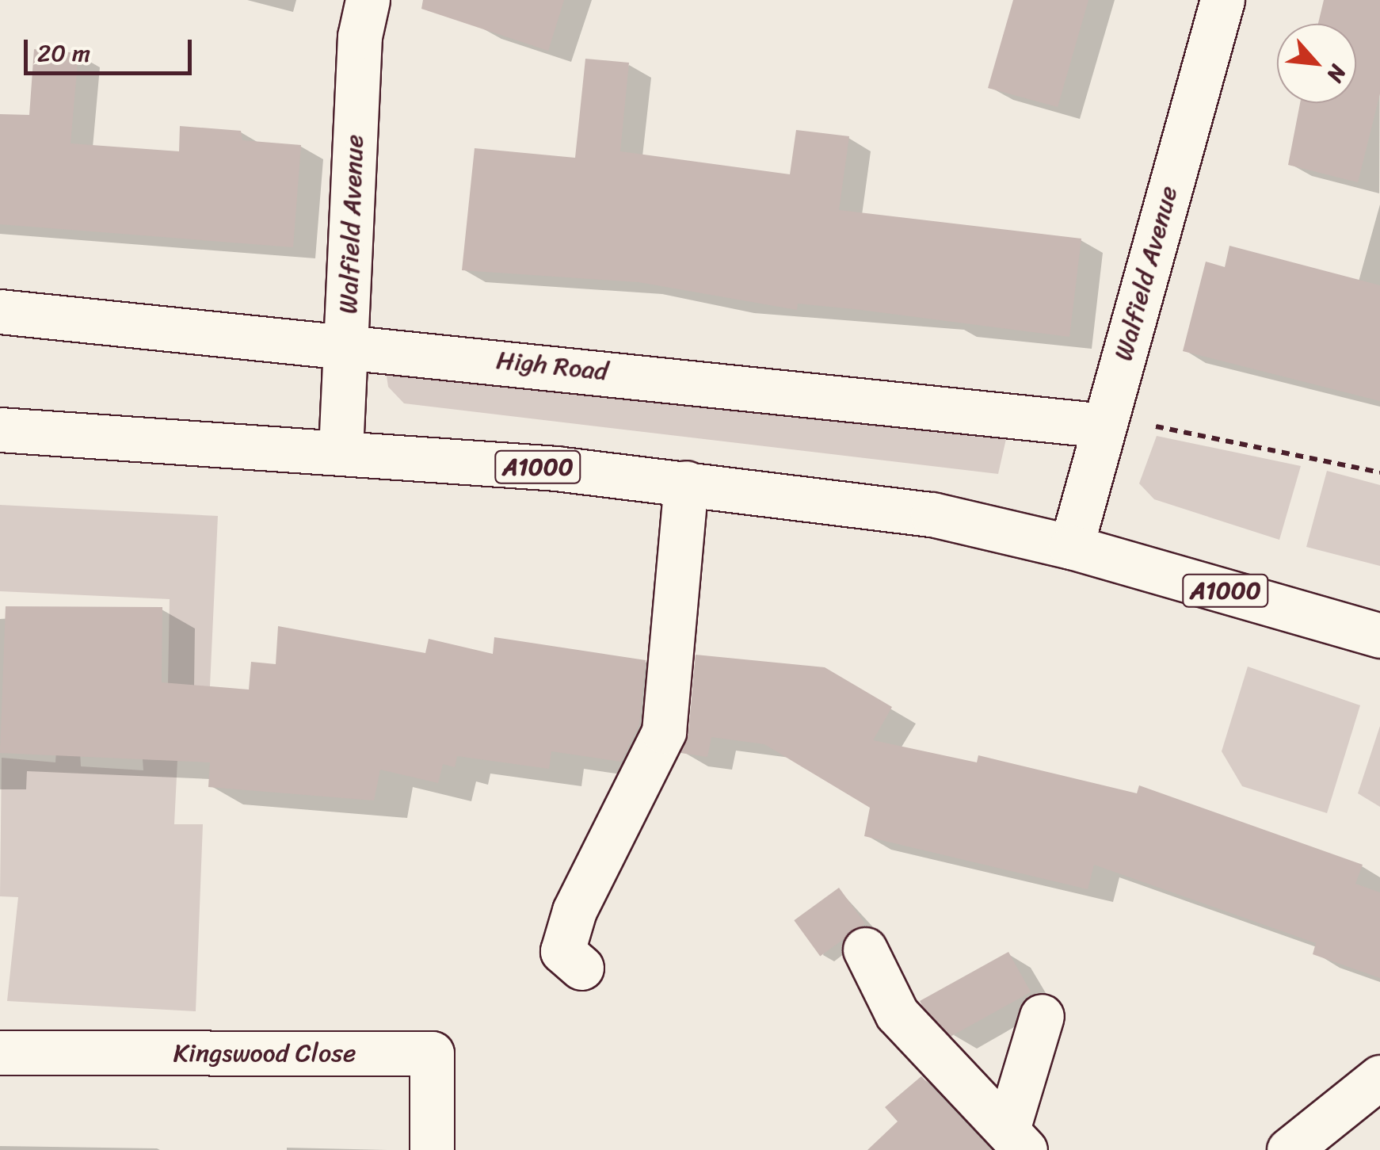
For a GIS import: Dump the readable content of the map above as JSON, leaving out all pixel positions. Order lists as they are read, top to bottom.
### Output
{
  "streets": {
    "street": [
      "Walfield Avenue",
      "High Road",
      "A1000",
      "Kingswood Close"
    ]
  },
  "crossings": [
    ["Walfield Avenue", "High Road"],
    ["Walfield Avenue", "A1000"]
  ],
  "scale_bar": "20 m",
  "north": "bottom right"
}
